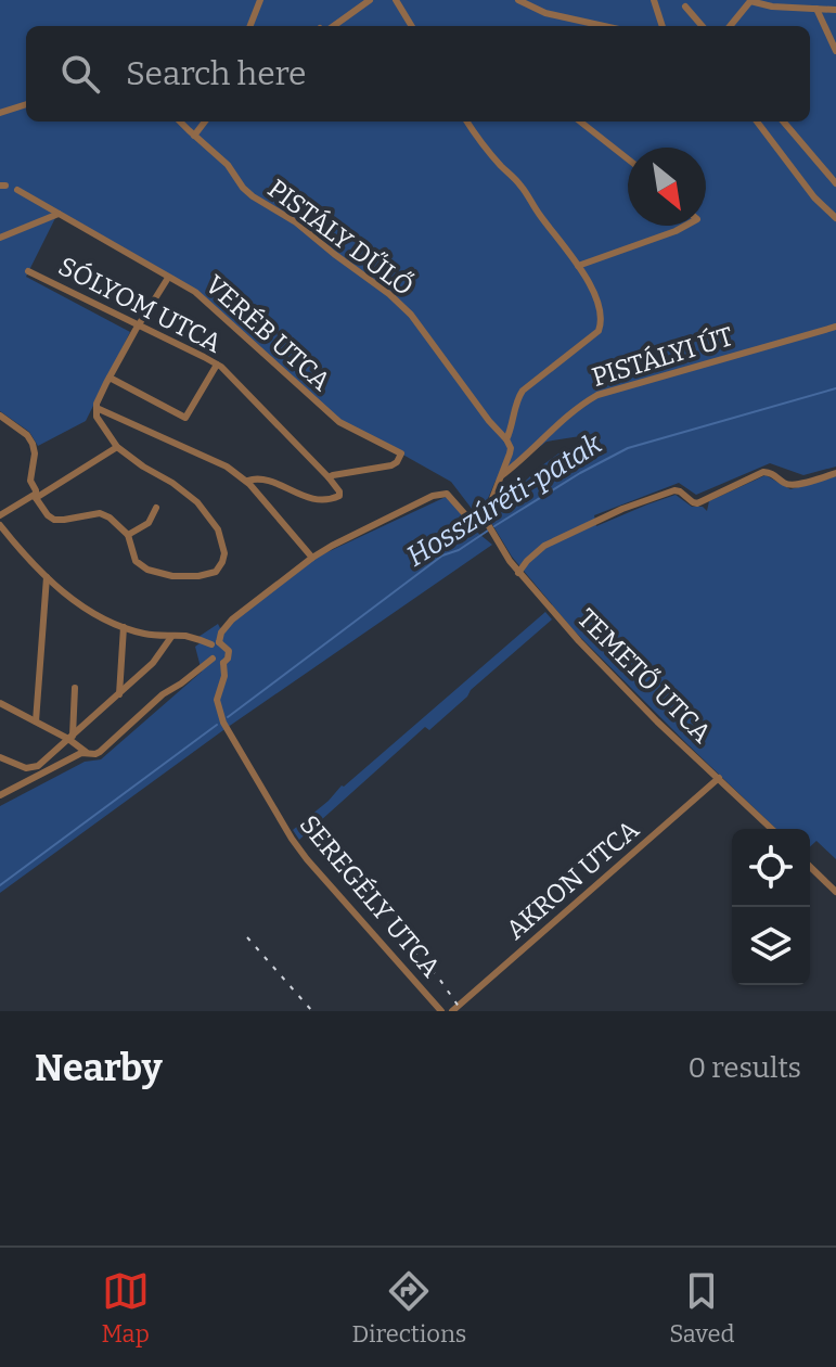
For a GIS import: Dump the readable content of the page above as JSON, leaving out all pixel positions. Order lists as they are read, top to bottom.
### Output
{
  "streets": {
    "street": [
      "PISTÁLY DŰLŐ",
      "SÓLYOM UTCA",
      "VERÉB UTCA",
      "PISTÁLYI ÚT",
      "TEMETŐ UTCA",
      "AKRON UTCA",
      "SEREGÉLY UTCA"
    ]
  },
  "crossings": [
    ["SÓLYOM UTCA", "VERÉB UTCA"],
    ["TEMETŐ UTCA", "AKRON UTCA"]
  ],
  "water": ["Hosszúréti-patak"],
  "north": "bottom right",
  "page": {
    "search": "Search here",
    "heading": ["Nearby", "0 results"],
    "nav": ["Map", "Directions", "Saved"]
  }
}
